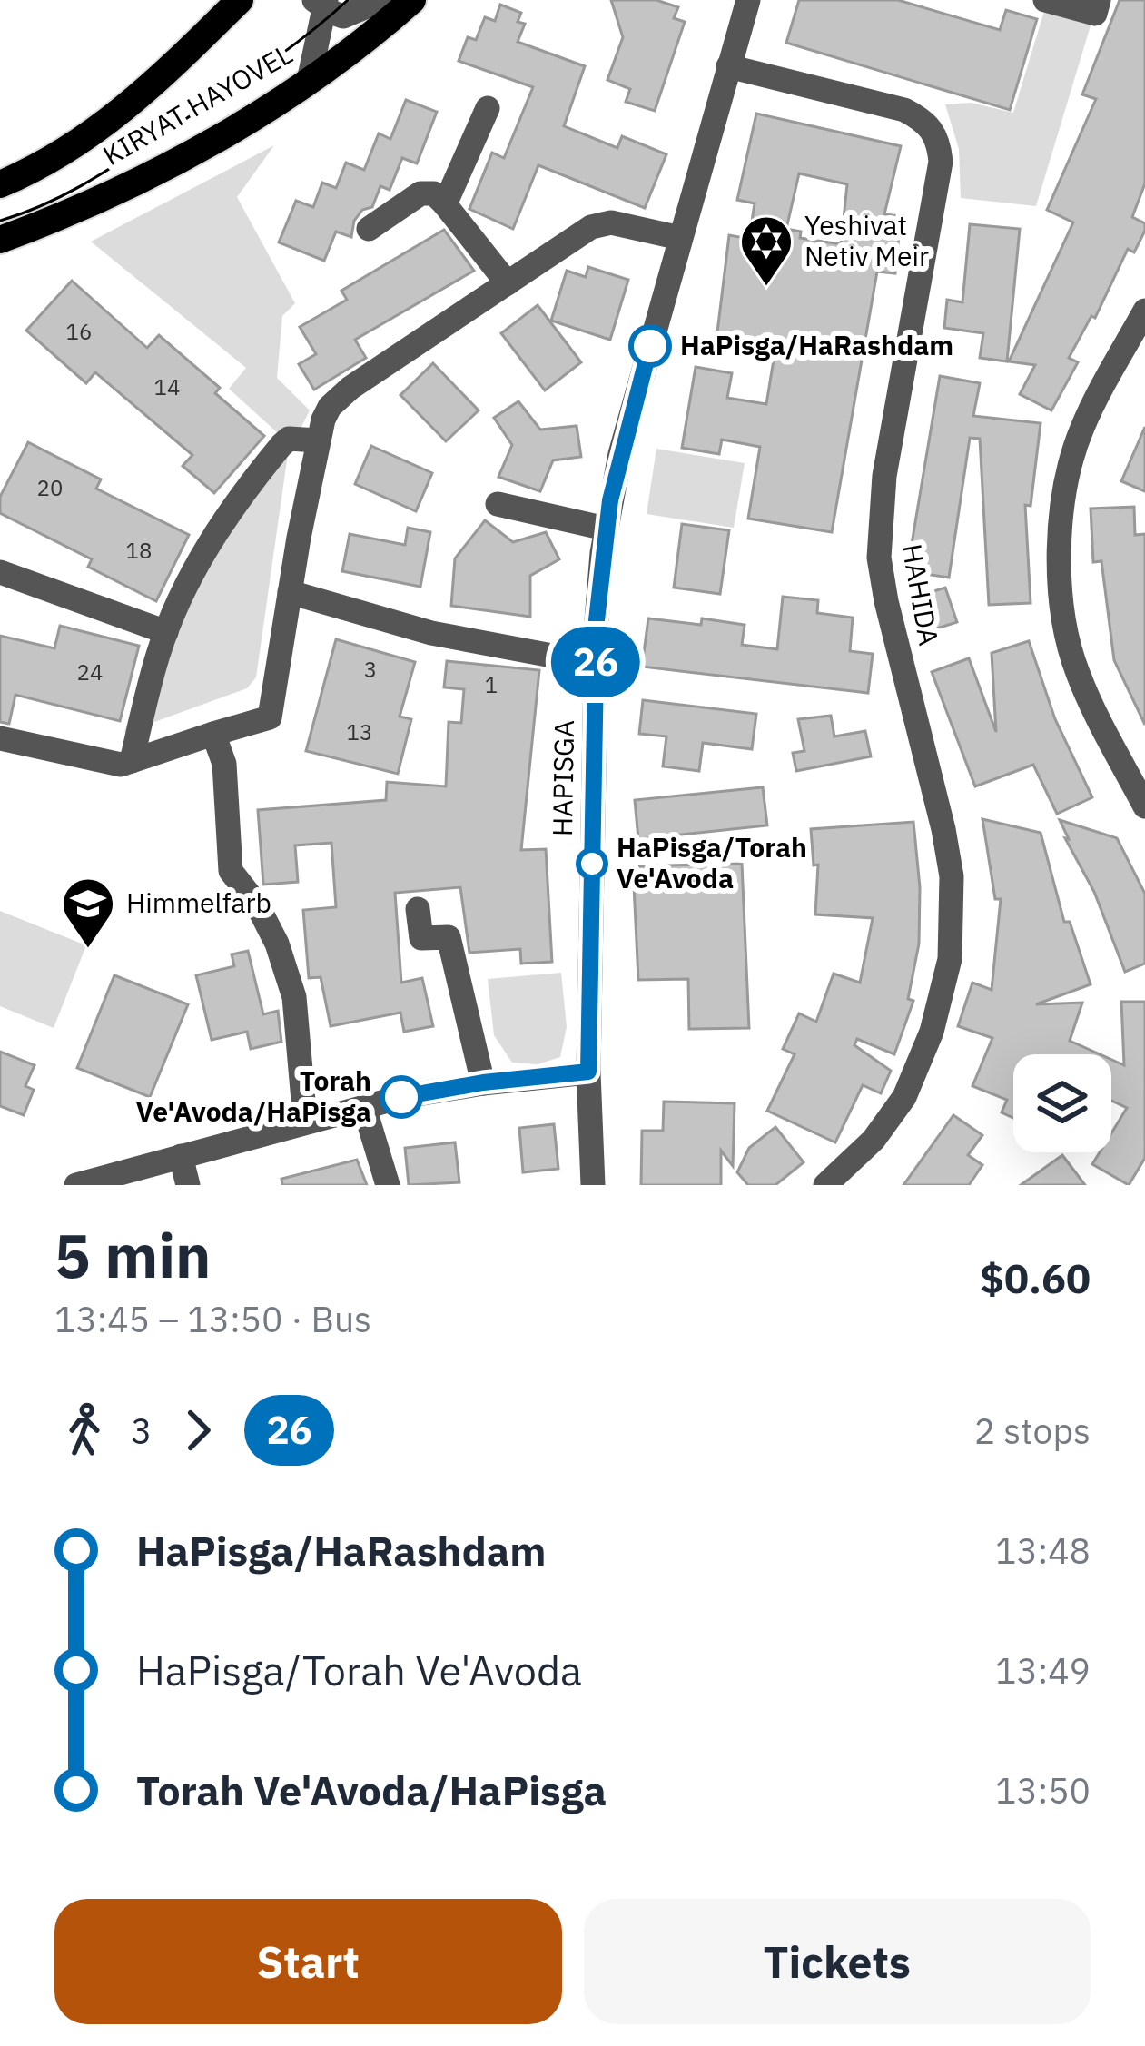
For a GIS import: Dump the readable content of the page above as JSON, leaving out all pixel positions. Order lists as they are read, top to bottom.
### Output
{
  "streets": {
    "main road": ["KIRYAT HAYOVEL"],
    "street": ["HAHIDA", "HAPISGA"]
  },
  "crossings": [
    ["HAHIDA", "HAPISGA"]
  ],
  "places": {
    "synagogue": ["Yeshivat Netiv Meir"],
    "other": ["HaPisga/HaRashdam", "HaPisga/Torah Ve'Avoda", "Torah Ve'Avoda/HaPisga"],
    "school or university": ["Himmelfarb"]
  },
  "lines": ["bus line 26"],
  "house_numbers": [
    "16",
    "14",
    "20",
    "18",
    "3",
    "24",
    "1",
    "13"
  ],
  "page": {
    "on_map": "26",
    "heading": ["5 min", "13:45 – 13:50 · Bus", "$0.60"],
    "legs": ["3", "26", "2 stops"],
    "list": [
      {
        "name": "HaPisga/HaRashdam",
        "value": "13:48"
      },
      {
        "name": "HaPisga/Torah Ve'Avoda",
        "value": "13:49"
      },
      {
        "name": "Torah Ve'Avoda/HaPisga",
        "value": "13:50"
      }
    ],
    "buttons": ["Start", "Tickets"]
  }
}
